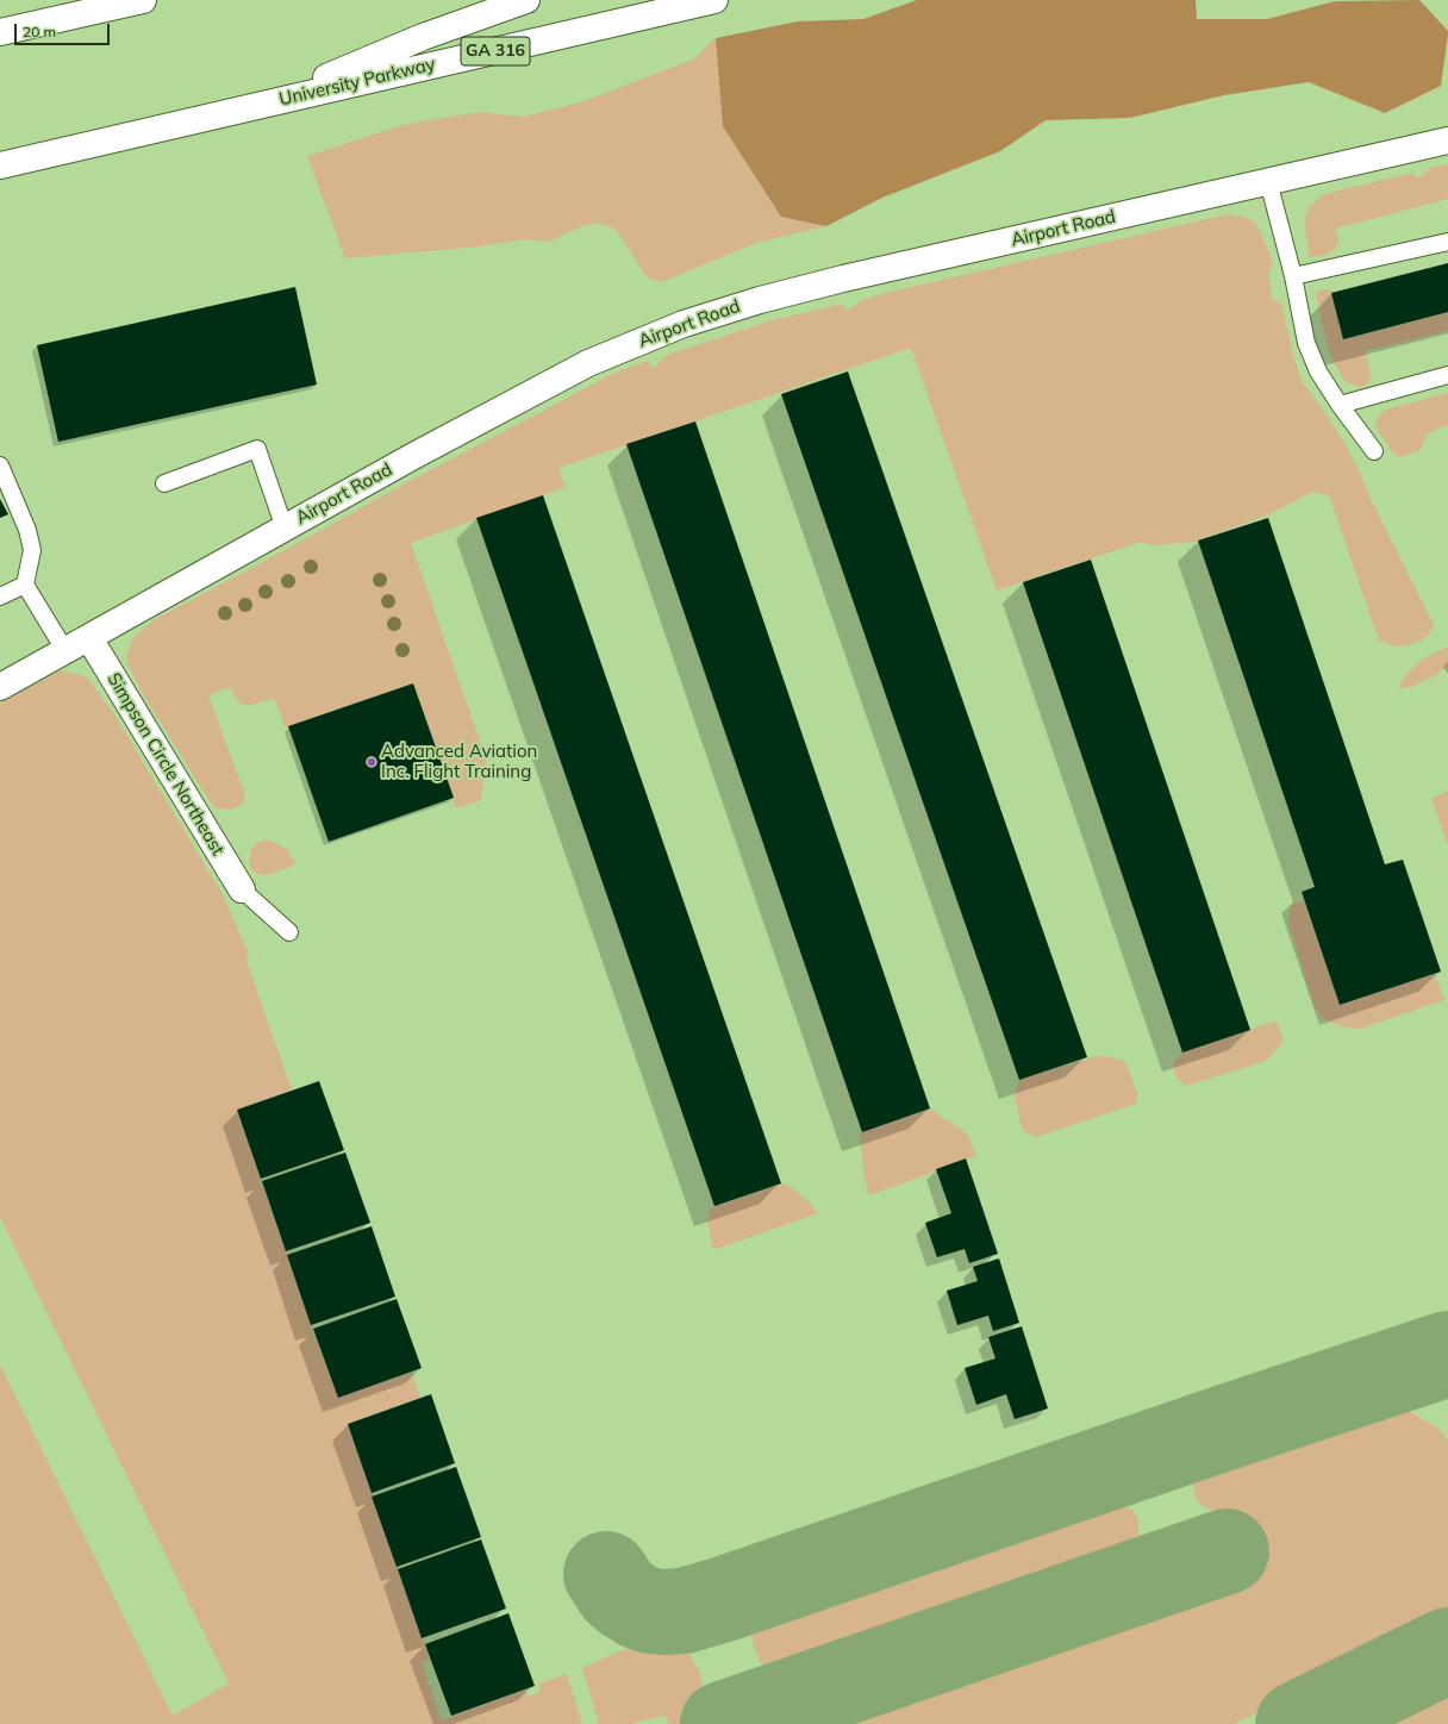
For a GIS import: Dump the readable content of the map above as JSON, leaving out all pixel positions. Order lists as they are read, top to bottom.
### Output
{
  "streets": {
    "main road": [
      "GA 316",
      "University Parkway",
      "Airport Road",
      "Simpson Circle Northeast"
    ]
  },
  "crossings": [
    ["Airport Road", "Simpson Circle Northeast"]
  ],
  "places": ["Advanced Aviation Inc. Flight Training"],
  "scale_bar": "20 m"
}
